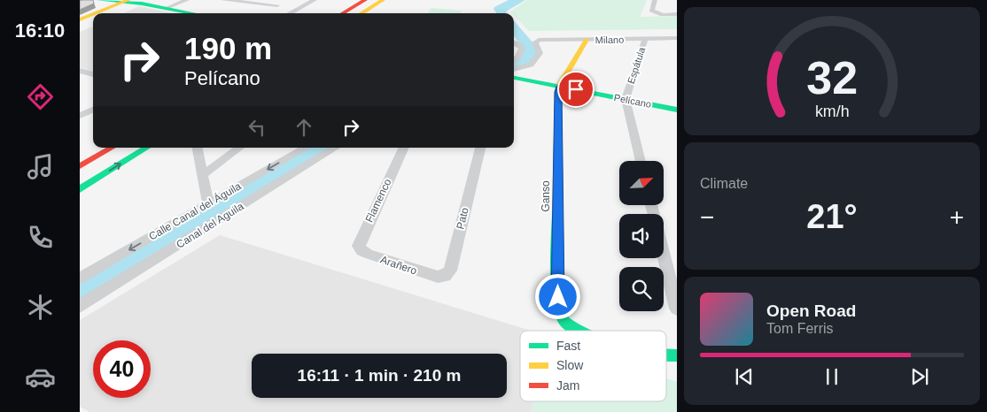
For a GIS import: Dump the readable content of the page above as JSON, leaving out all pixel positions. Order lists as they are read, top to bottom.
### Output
{
  "streets": {
    "street": [
      "Milano",
      "Espátula",
      "Pelícano",
      "Ganso",
      "Flamenco",
      "Calle Canal del Águila",
      "Pato",
      "Canal del Aguila",
      "Arañero"
    ]
  },
  "crossings": [
    ["Milano", "Espátula"],
    ["Espátula", "Pelícano"],
    ["Pelícano", "Ganso"],
    ["Flamenco", "Arañero"],
    ["Pato", "Arañero"]
  ],
  "legend": ["Fast", "Slow", "Jam"],
  "north": "top right",
  "page": {
    "tabs": "16:10",
    "turn": ["190 m", "Pelícano"],
    "tile": "Climate",
    "heat": ["−", "21°", "+"],
    "song": ["Open Road", "Tom Ferris"],
    "limit": "40",
    "trip": "16:11 · 1 min · 210 m",
    "gauge": ["32", "km/h"]
  }
}
